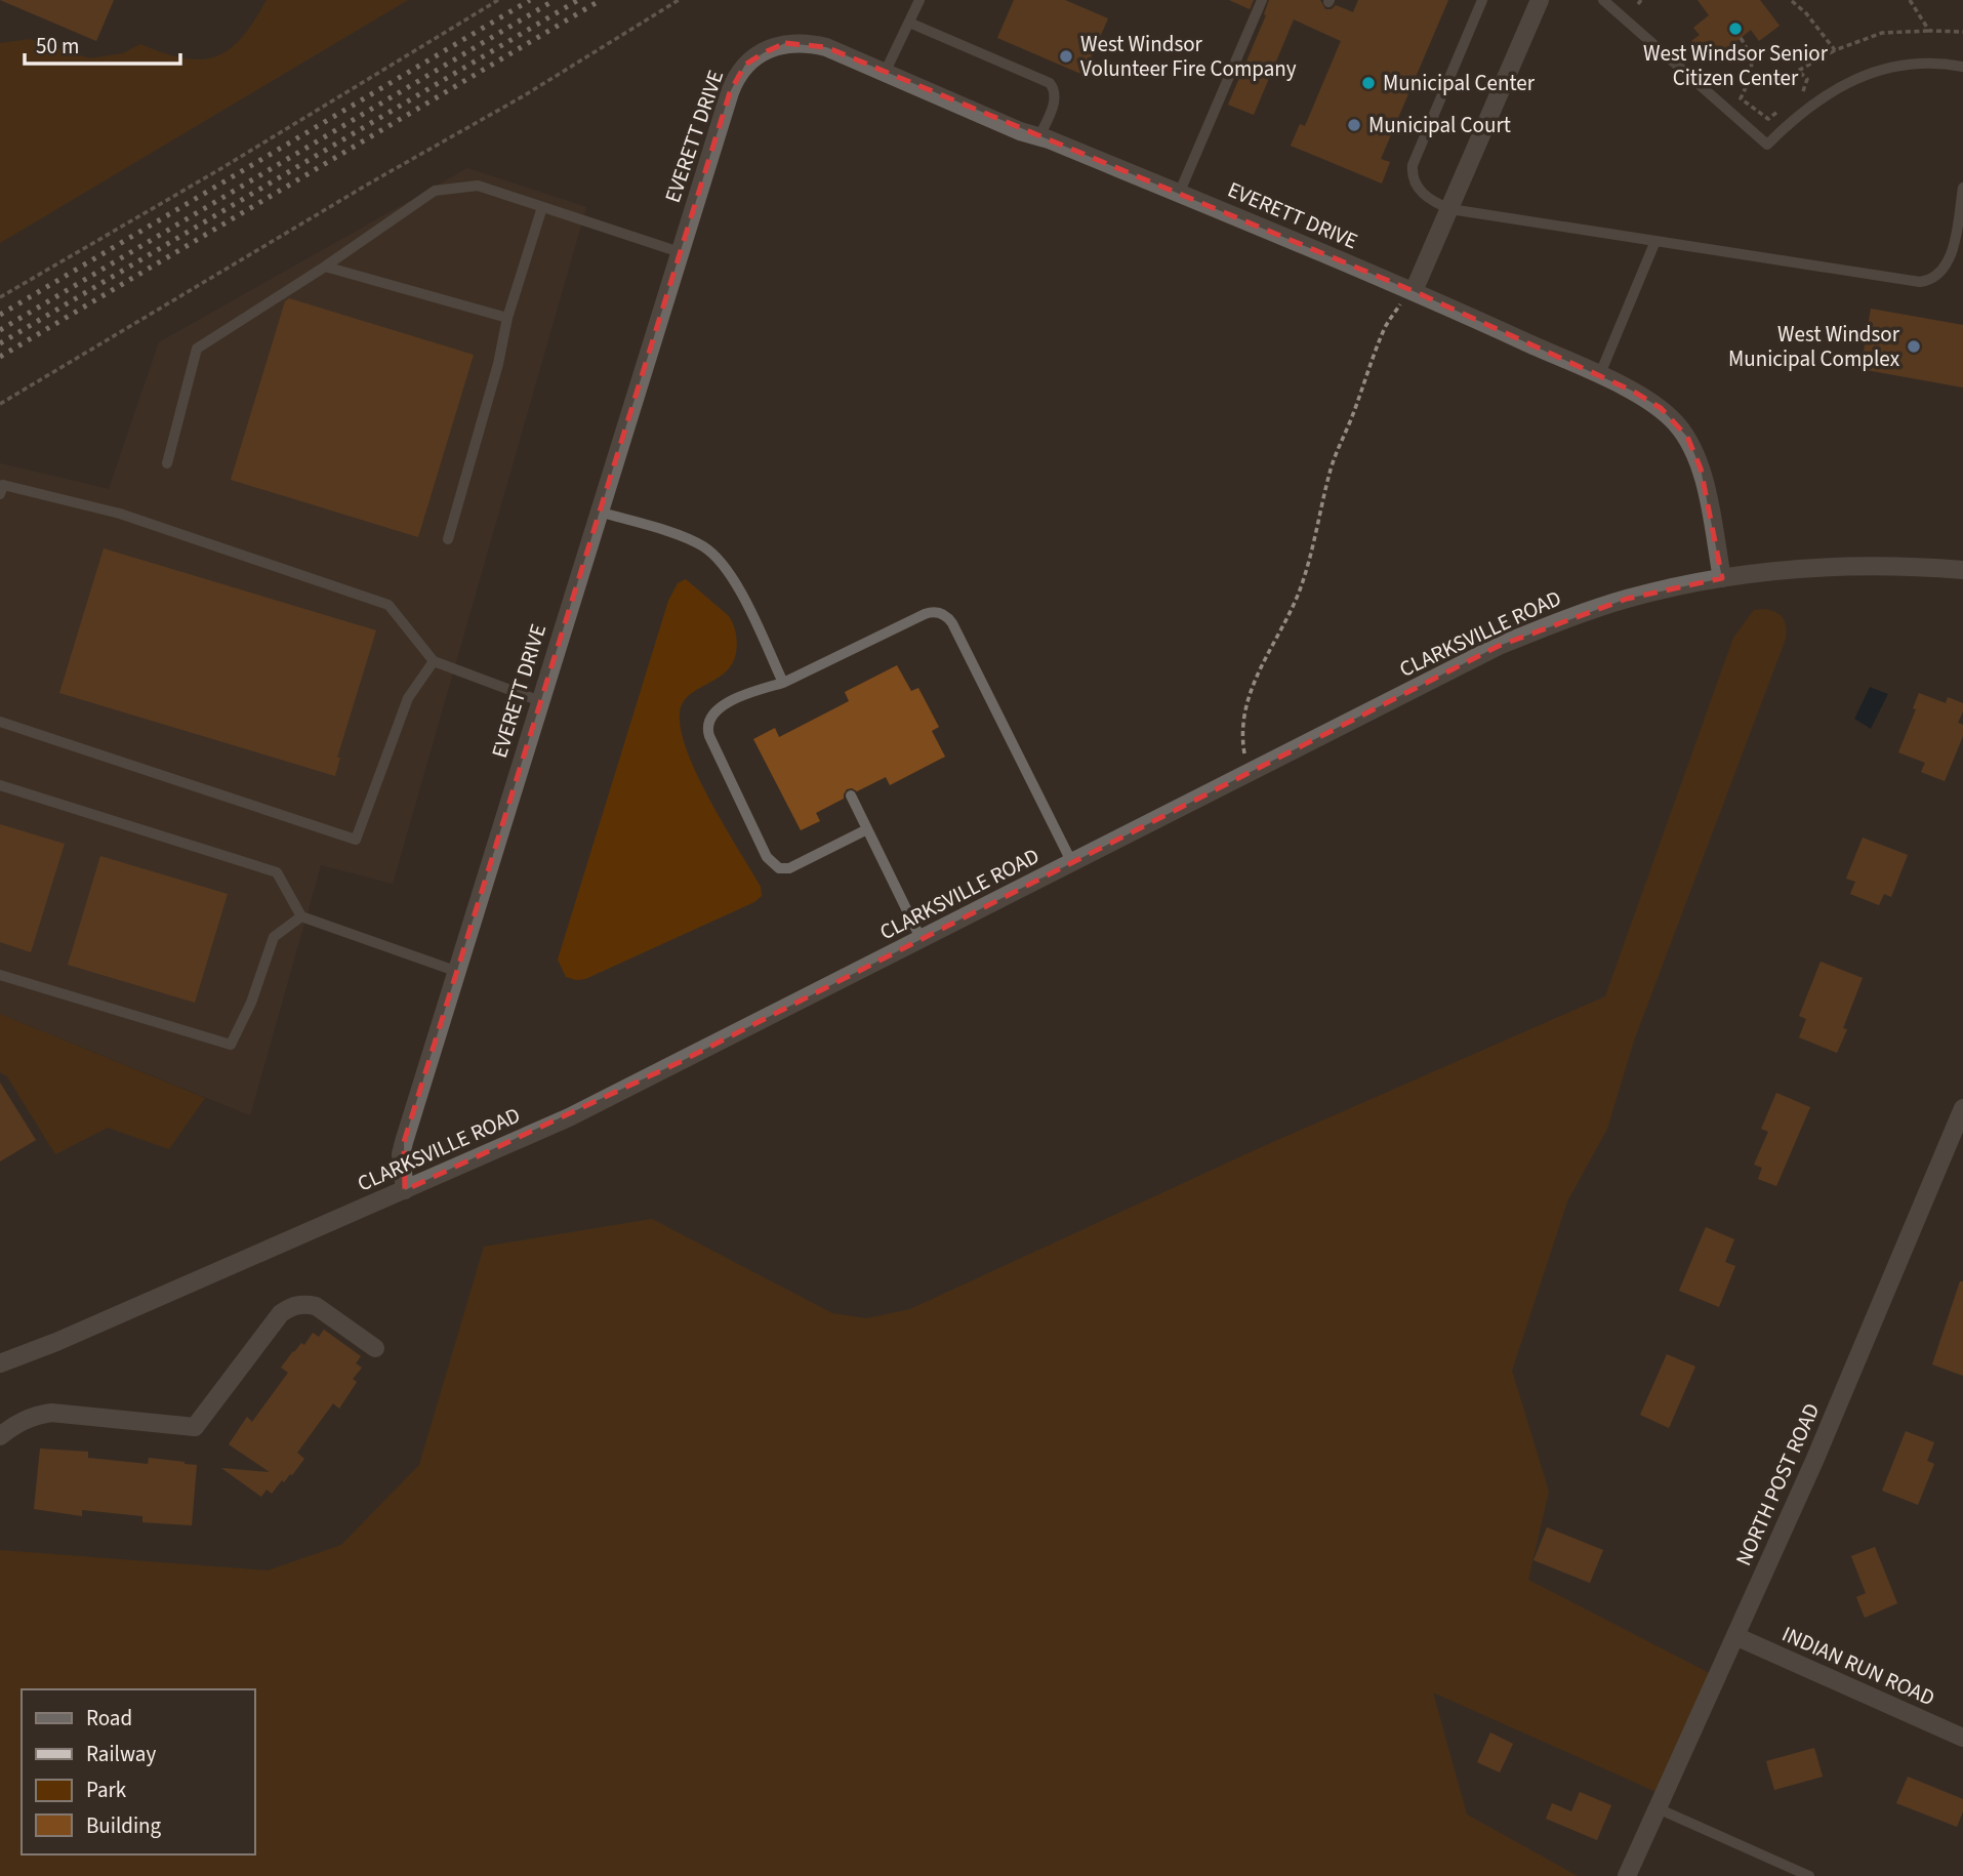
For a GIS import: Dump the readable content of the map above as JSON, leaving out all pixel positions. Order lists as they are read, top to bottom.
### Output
{
  "streets": {
    "street": [
      "EVERETT DRIVE",
      "CLARKSVILLE ROAD",
      "NORTH POST ROAD",
      "INDIAN RUN ROAD"
    ]
  },
  "crossings": [
    ["EVERETT DRIVE", "CLARKSVILLE ROAD"],
    ["NORTH POST ROAD", "INDIAN RUN ROAD"]
  ],
  "places": [
    "West Windsor Senior Citizen Center",
    "West Windsor Volunteer Fire Company",
    "Municipal Center",
    "Municipal Court",
    "West Windsor Municipal Complex"
  ],
  "legend": [
    "Road",
    "Railway",
    "Park",
    "Building"
  ],
  "scale_bar": "50 m"
}
